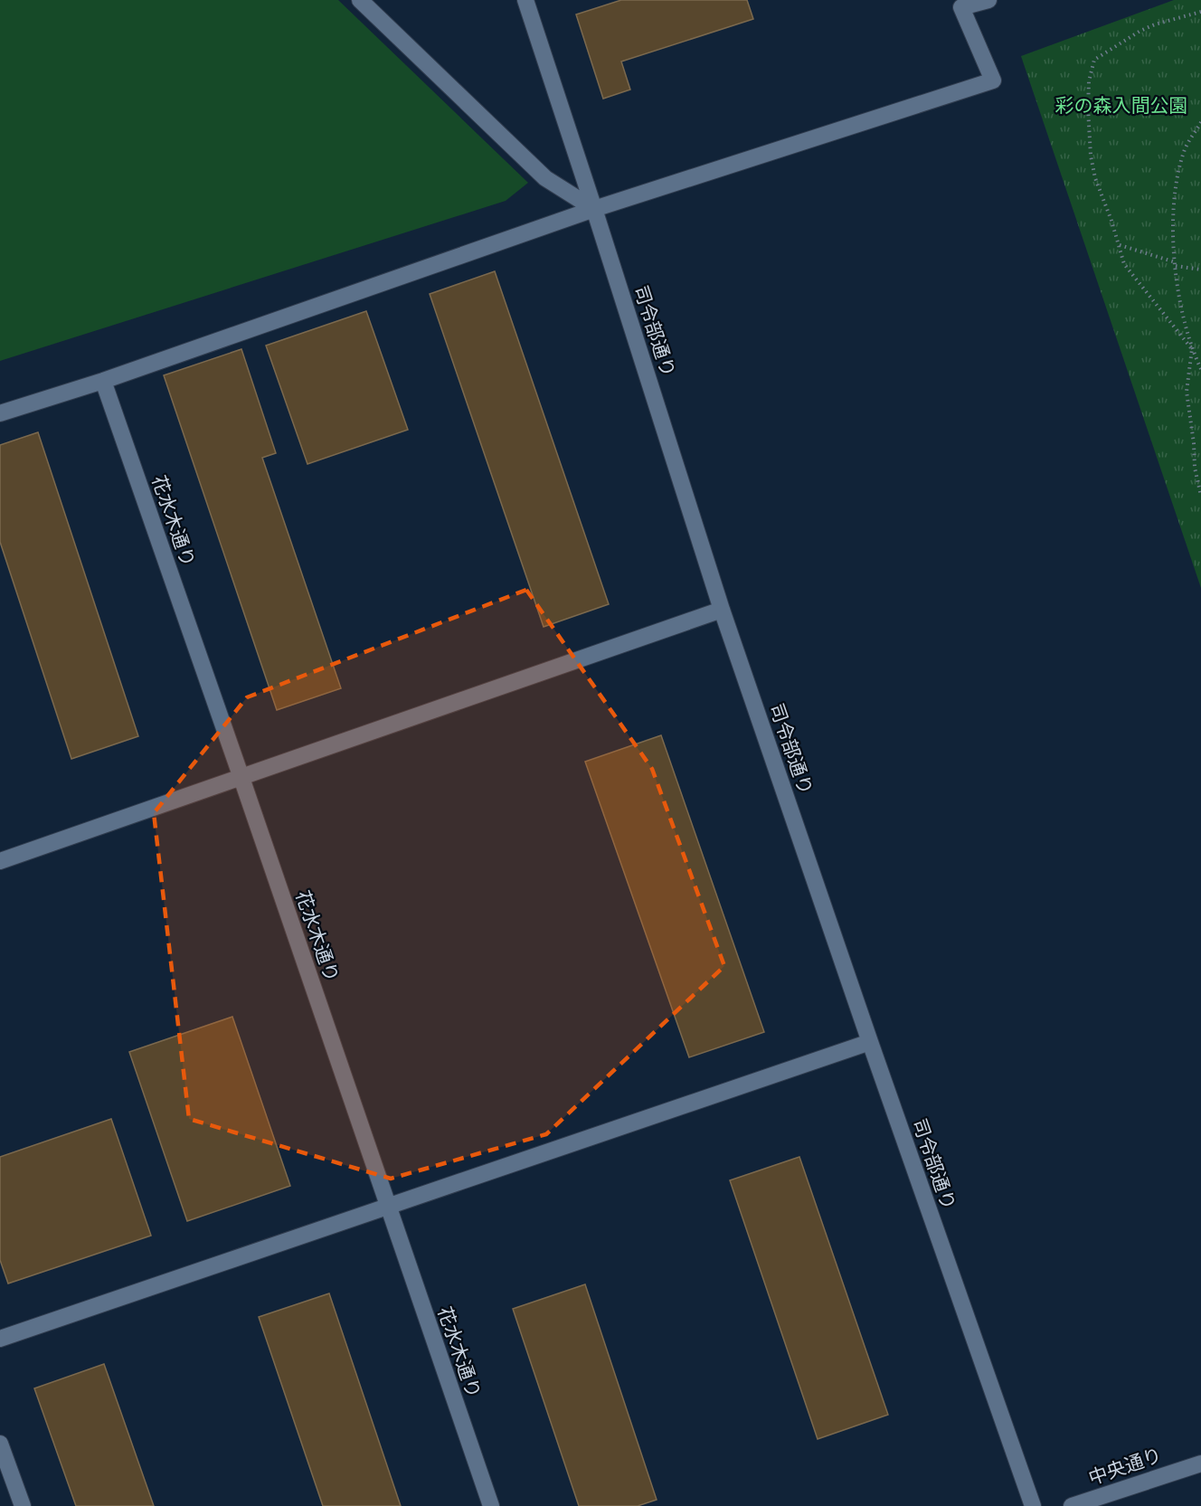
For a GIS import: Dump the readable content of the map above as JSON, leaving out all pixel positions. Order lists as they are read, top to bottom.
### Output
{
  "streets": {
    "lane": ["司令部通り", "花水木通り", "中央通り"]
  },
  "parks": ["彩の森入間公園"]
}
